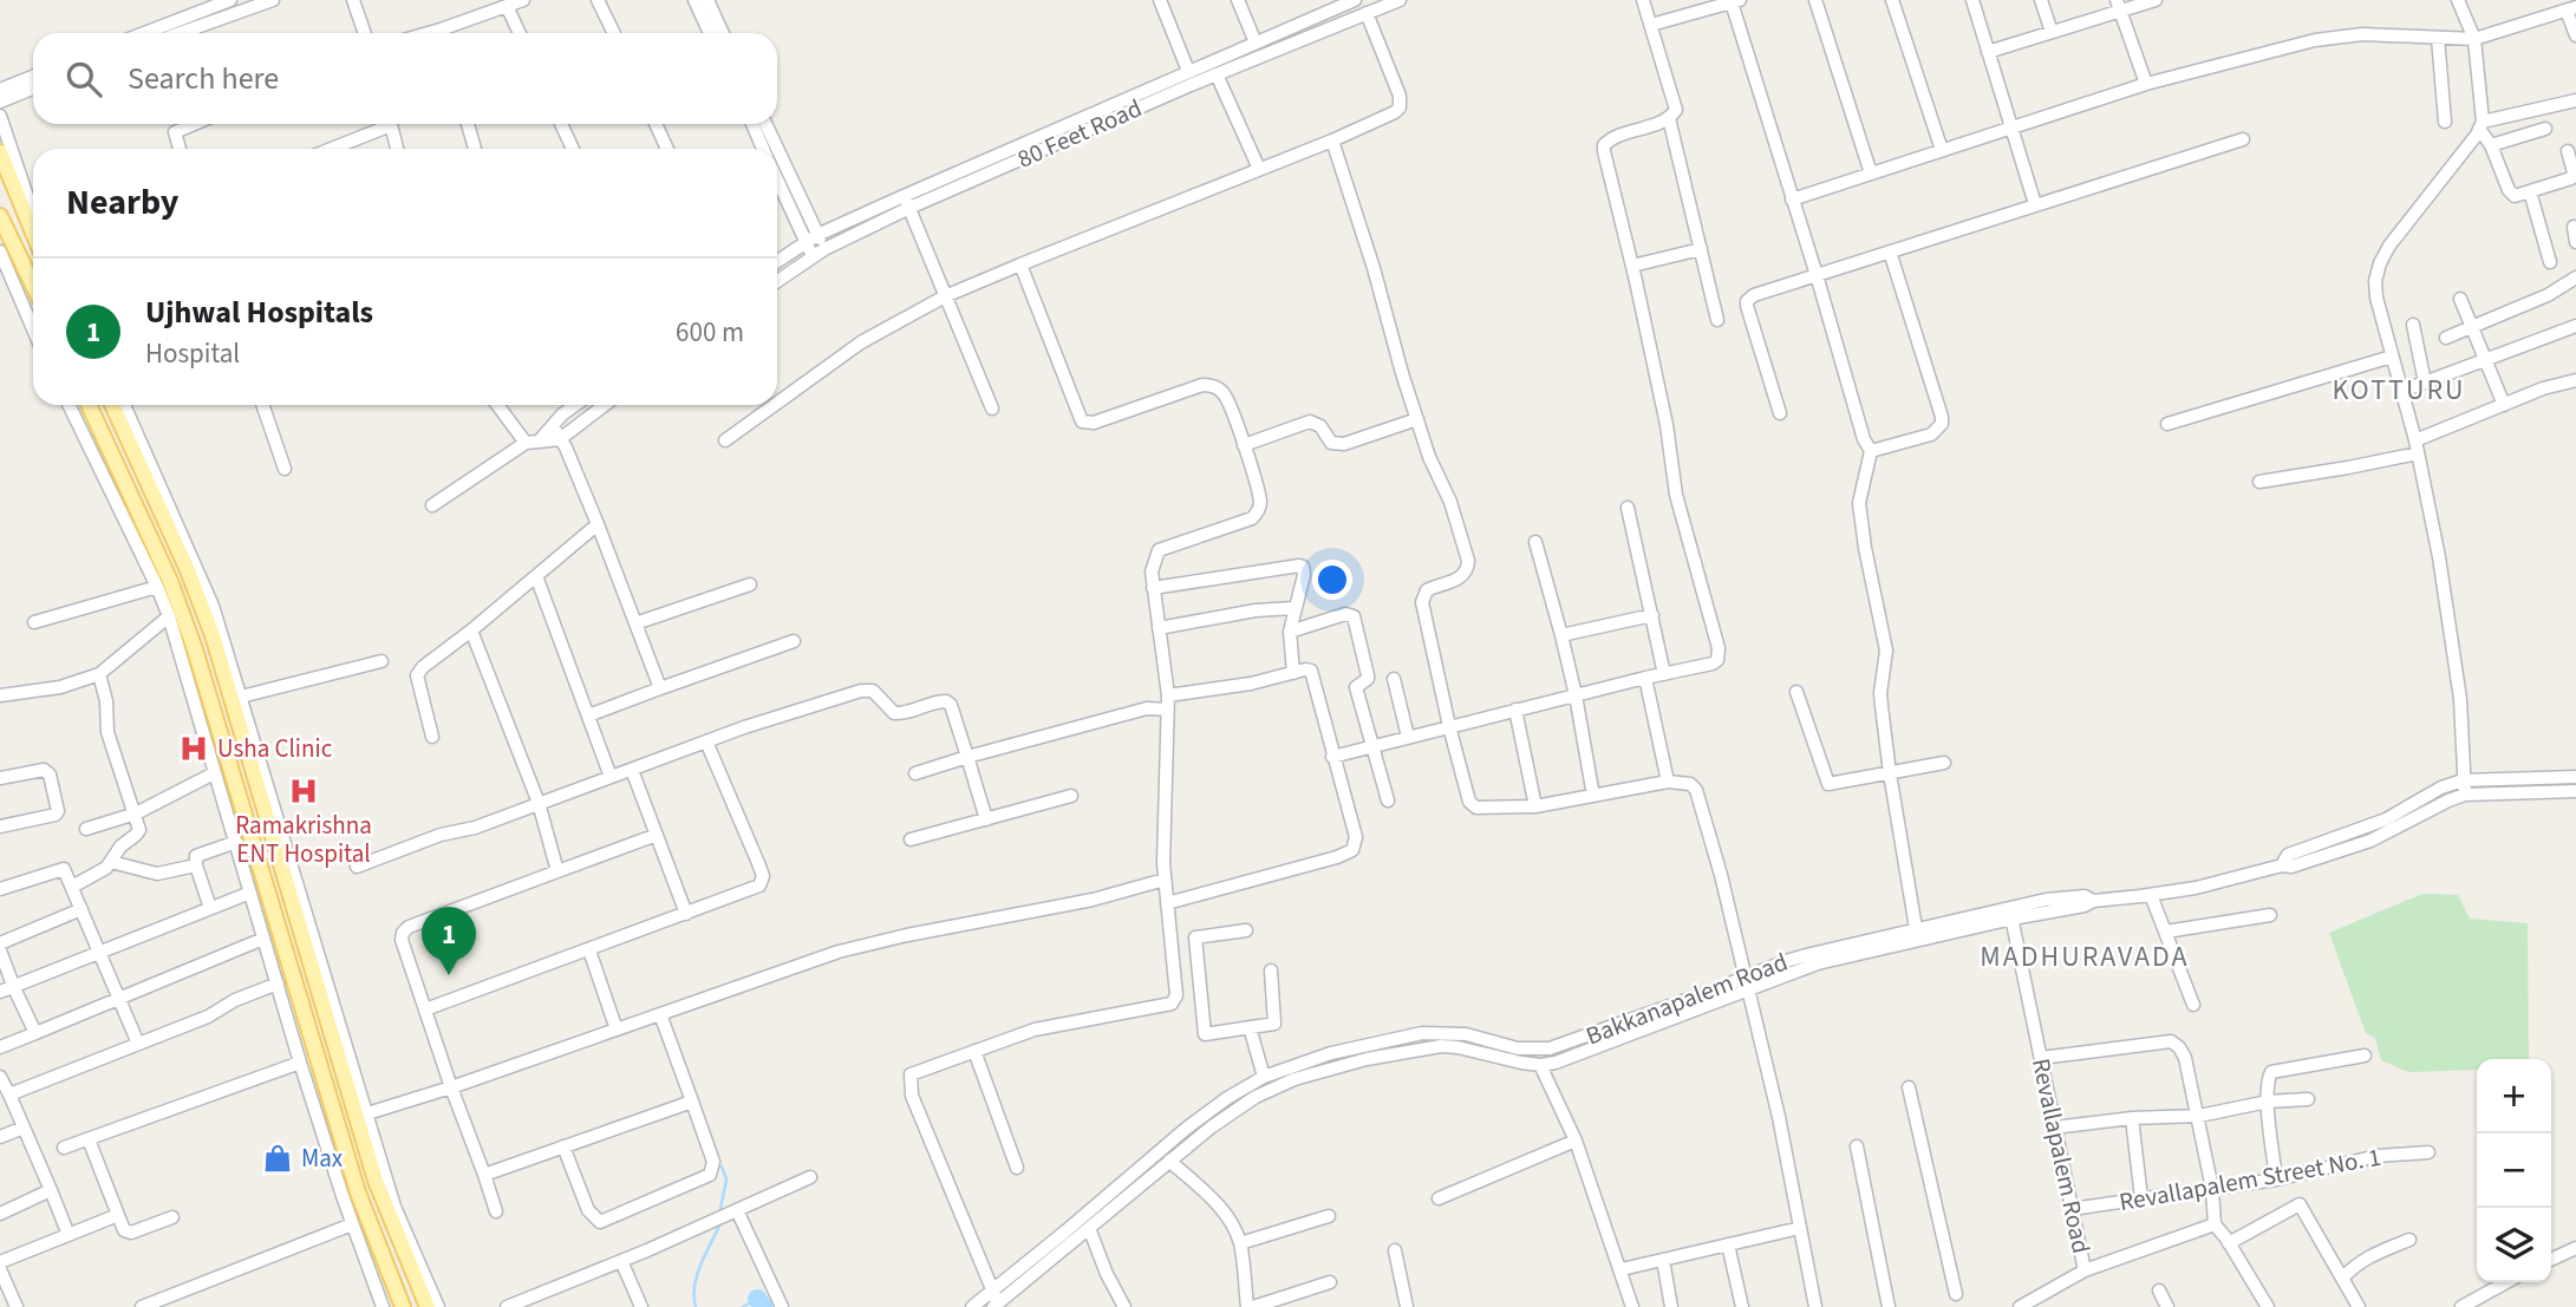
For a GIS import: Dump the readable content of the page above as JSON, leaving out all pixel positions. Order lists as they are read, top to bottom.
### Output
{
  "streets": {
    "street": [
      "80 Feet Road",
      "Bakkanapalem Road",
      "Revallapalem Road",
      "Revallapalem Street No. 1"
    ]
  },
  "crossings": [
    ["Bakkanapalem Road", "Revallapalem Road"],
    ["Revallapalem Road", "Revallapalem Street No. 1"]
  ],
  "districts": ["KOTTURU", "MADHURAVADA"],
  "places": {
    "hospital": ["Usha Clinic", "Ramakrishna ENT Hospital"],
    "shop": ["Max"]
  },
  "page": {
    "search": "Search here",
    "heading": "Nearby",
    "list": [
      {
        "mark": "1",
        "name": "Ujhwal Hospitals",
        "note": "Hospital",
        "value": "600 m"
      }
    ],
    "pins": "1",
    "map_buttons": ["+", "−"]
  }
}
